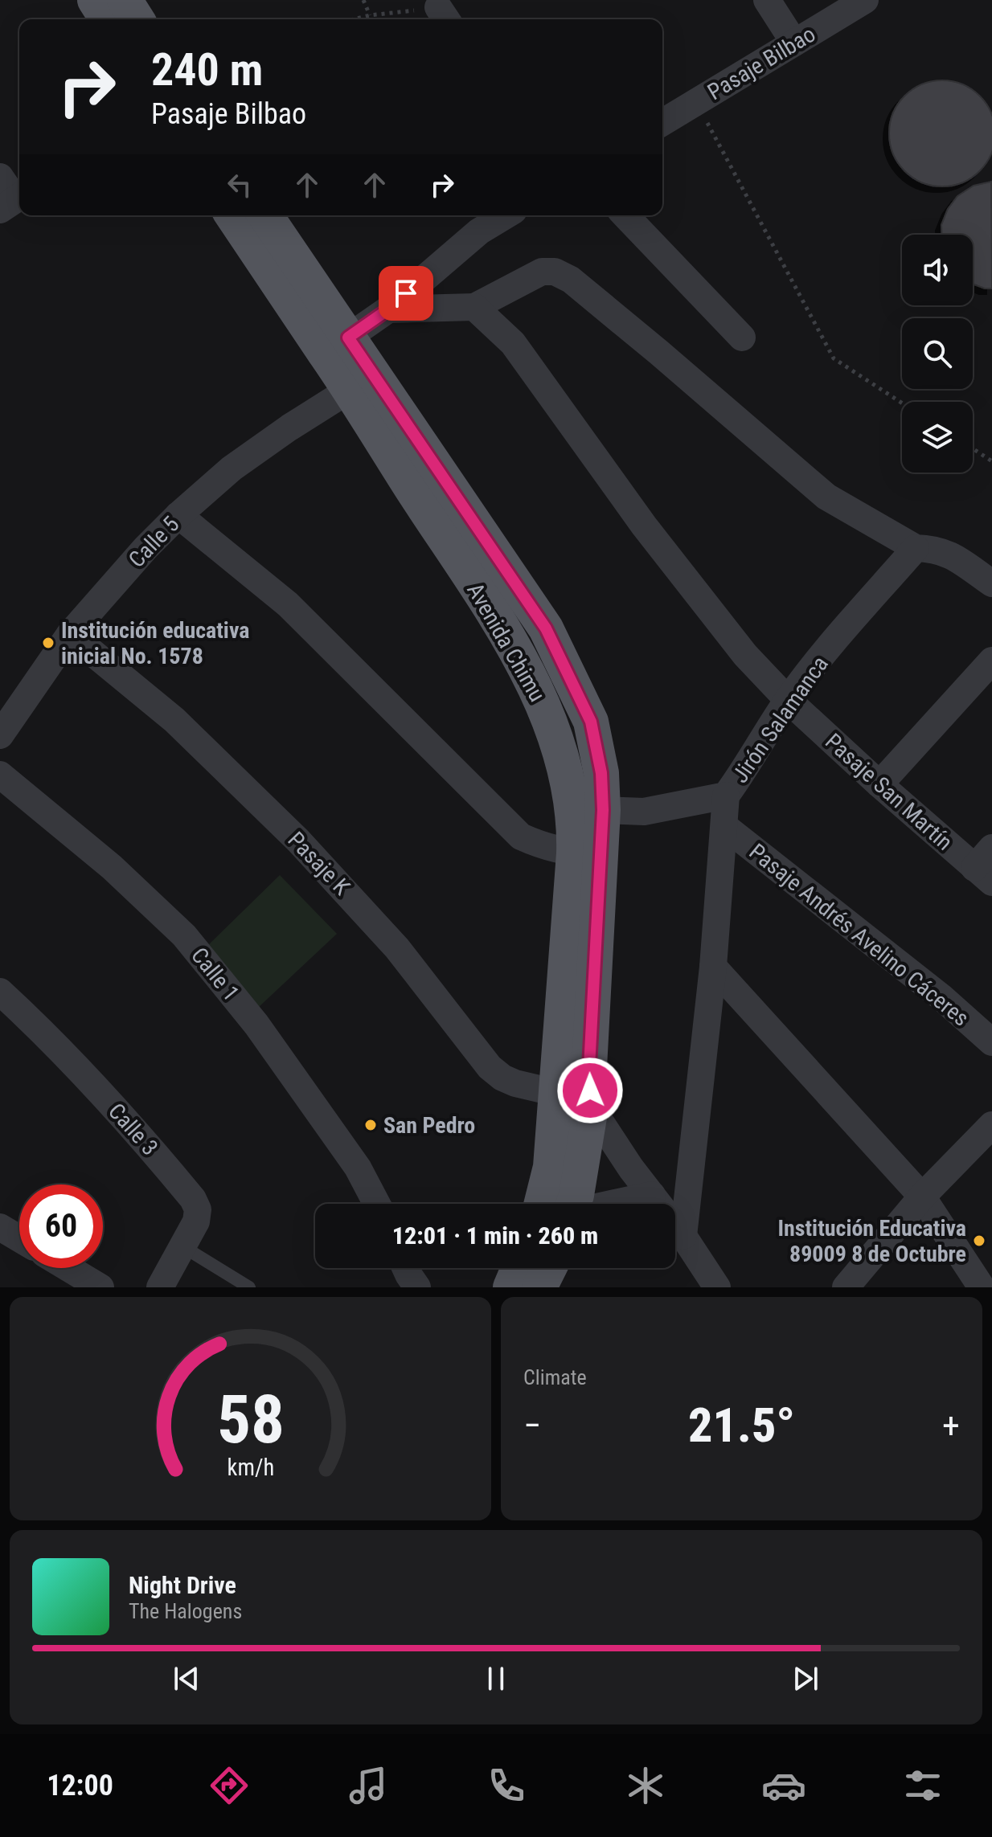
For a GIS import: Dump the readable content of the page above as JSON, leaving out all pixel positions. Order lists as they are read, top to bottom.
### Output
{
  "streets": {
    "main road": ["Avenida Chimu"],
    "street": [
      "Pasaje Bilbao",
      "Calle 5",
      "Jirón Salamanca",
      "Pasaje San Martín",
      "Pasaje K",
      "Pasaje Andrés Avelino Cáceres",
      "Calle 1",
      "Calle 3"
    ]
  },
  "crossings": [
    ["Calle 5", "Avenida Chimu"],
    ["Calle 5", "Pasaje K"],
    ["Avenida Chimu", "Jirón Salamanca"],
    ["Avenida Chimu", "Pasaje K"],
    ["Jirón Salamanca", "Pasaje San Martín"]
  ],
  "places": ["Institución educativa inicial No. 1578", "San Pedro", "Institución Educativa 89009 8 de Octubre"],
  "page": {
    "turn": ["240 m", "Pasaje Bilbao"],
    "limit": "60",
    "trip": "12:01 · 1 min · 260 m",
    "tile": "Climate",
    "heat": ["−", "21.5°", "+"],
    "song": ["Night Drive", "The Halogens"],
    "tabs": "12:00",
    "gauge": ["58", "km/h"]
  }
}
